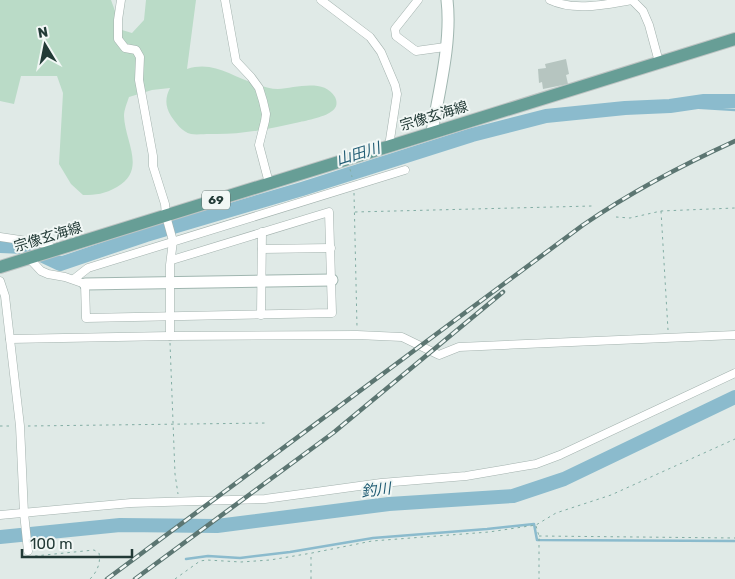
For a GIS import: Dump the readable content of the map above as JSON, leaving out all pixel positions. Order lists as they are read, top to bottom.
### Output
{
  "streets": {
    "main road": ["宗像玄海線", "69"]
  },
  "water": ["山田川", "釣川"],
  "scale_bar": "100 m",
  "north": "top"
}
